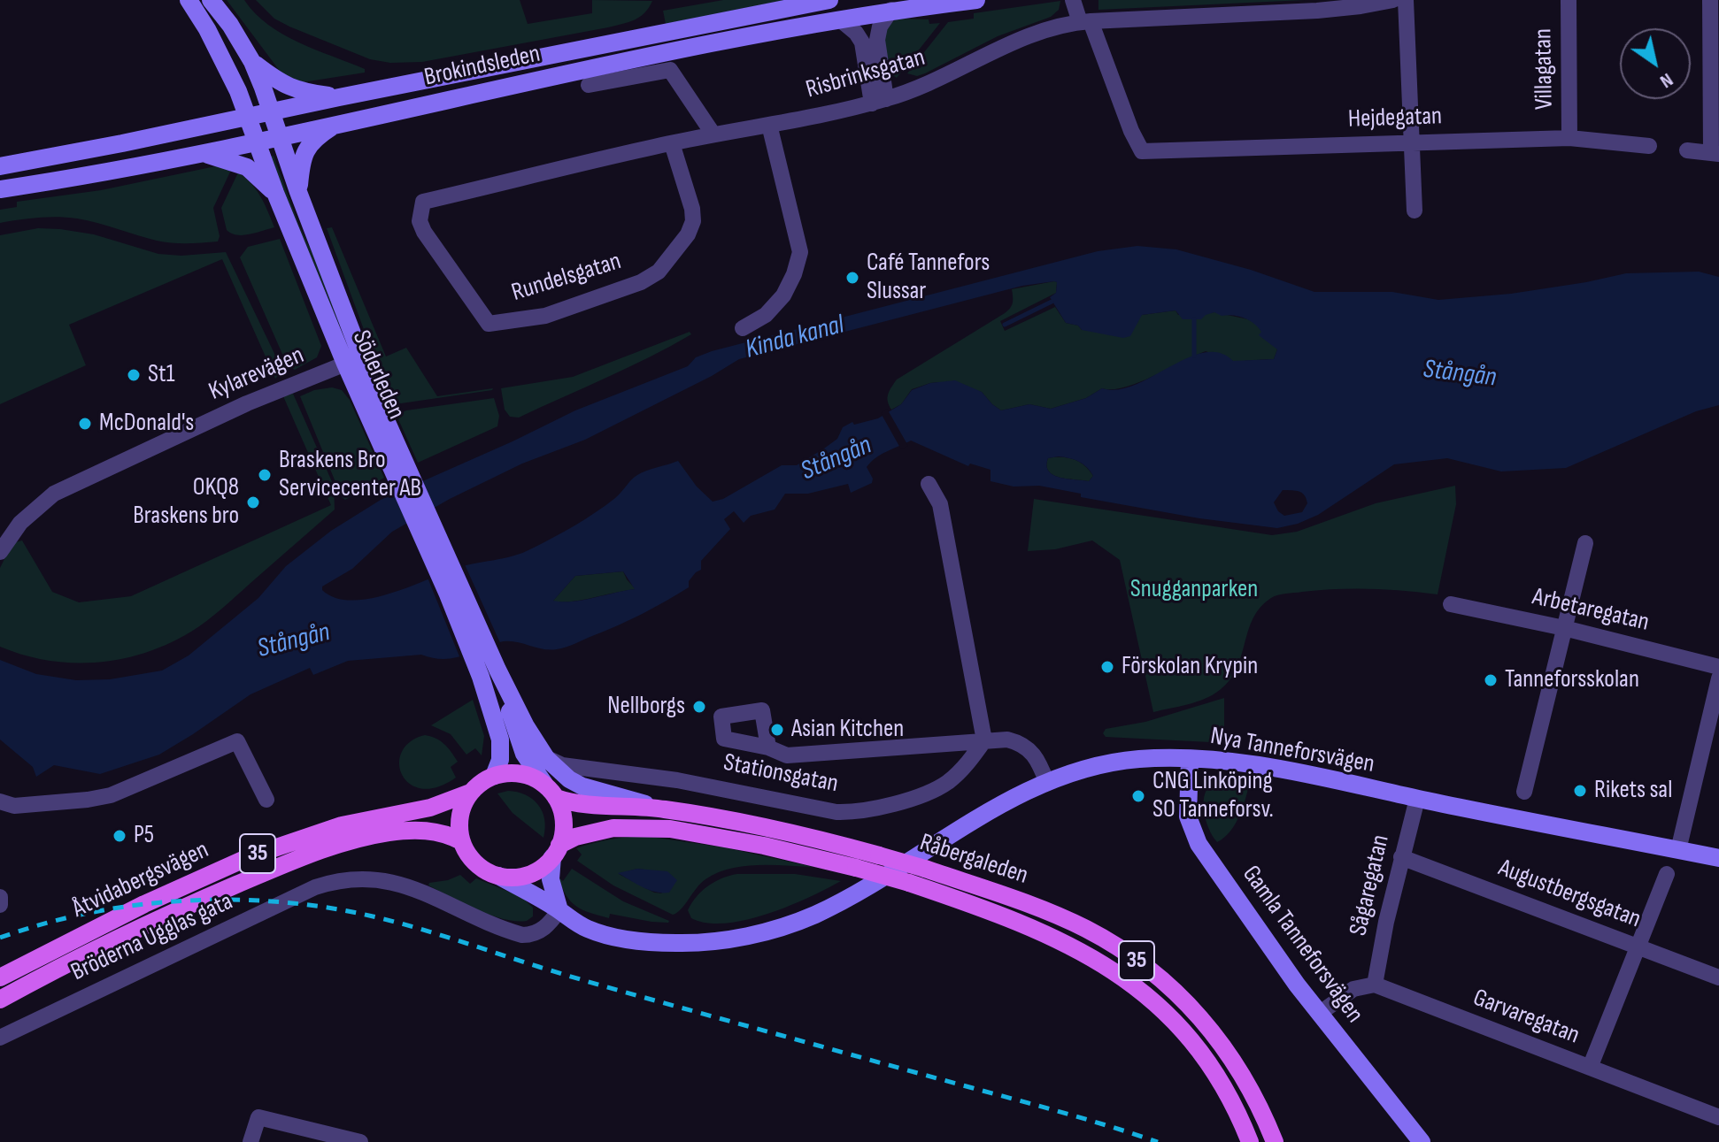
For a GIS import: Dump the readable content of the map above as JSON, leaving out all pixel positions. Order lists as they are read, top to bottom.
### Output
{
  "streets": {
    "main road": [
      "Brokindsleden",
      "Söderleden",
      "Nya Tanneforsvägen",
      "35",
      "Råbergaleden",
      "Åtvidabergsvägen",
      "Gamla Tanneforsvägen"
    ],
    "street": [
      "Villagatan",
      "Risbrinksgatan",
      "Hejdegatan",
      "Rundelsgatan",
      "Kylarevägen",
      "Arbetaregatan",
      "Stationsgatan",
      "Sågaregatan",
      "Augustbergsgatan",
      "Bröderna Ugglas gata",
      "Garvaregatan"
    ]
  },
  "crossings": [
    ["Brokindsleden", "Söderleden"],
    ["Villagatan", "Hejdegatan"],
    ["Risbrinksgatan", "Hejdegatan"],
    ["Risbrinksgatan", "Rundelsgatan"],
    ["Kylarevägen", "Söderleden"],
    ["Söderleden", "Nya Tanneforsvägen"],
    ["Söderleden", "Stationsgatan"],
    ["Söderleden", "35"],
    ["Söderleden", "Råbergaleden"],
    ["Söderleden", "Åtvidabergsvägen"],
    ["Nya Tanneforsvägen", "Stationsgatan"],
    ["Nya Tanneforsvägen", "35"],
    ["Nya Tanneforsvägen", "Råbergaleden"],
    ["Nya Tanneforsvägen", "Åtvidabergsvägen"],
    ["Nya Tanneforsvägen", "Sågaregatan"],
    ["Nya Tanneforsvägen", "Bröderna Ugglas gata"],
    ["Nya Tanneforsvägen", "Gamla Tanneforsvägen"],
    ["35", "Råbergaleden"],
    ["35", "Åtvidabergsvägen"],
    ["Råbergaleden", "Åtvidabergsvägen"],
    ["Sågaregatan", "Augustbergsgatan"],
    ["Sågaregatan", "Garvaregatan"]
  ],
  "water": ["Kinda kanal", "Stångån"],
  "parks": ["Snugganparken"],
  "places": [
    "Café Tannefors Slussar",
    "St1",
    "McDonald's",
    "Braskens Bro Servicecenter AB",
    "OKQ8 Braskens bro",
    "Förskolan Krypin",
    "Tanneforsskolan",
    "Nellborgs",
    "Asian Kitchen",
    "Rikets sal",
    "CNG Linköping SO Tanneforsv.",
    "P5"
  ],
  "north": "bottom right"
}
